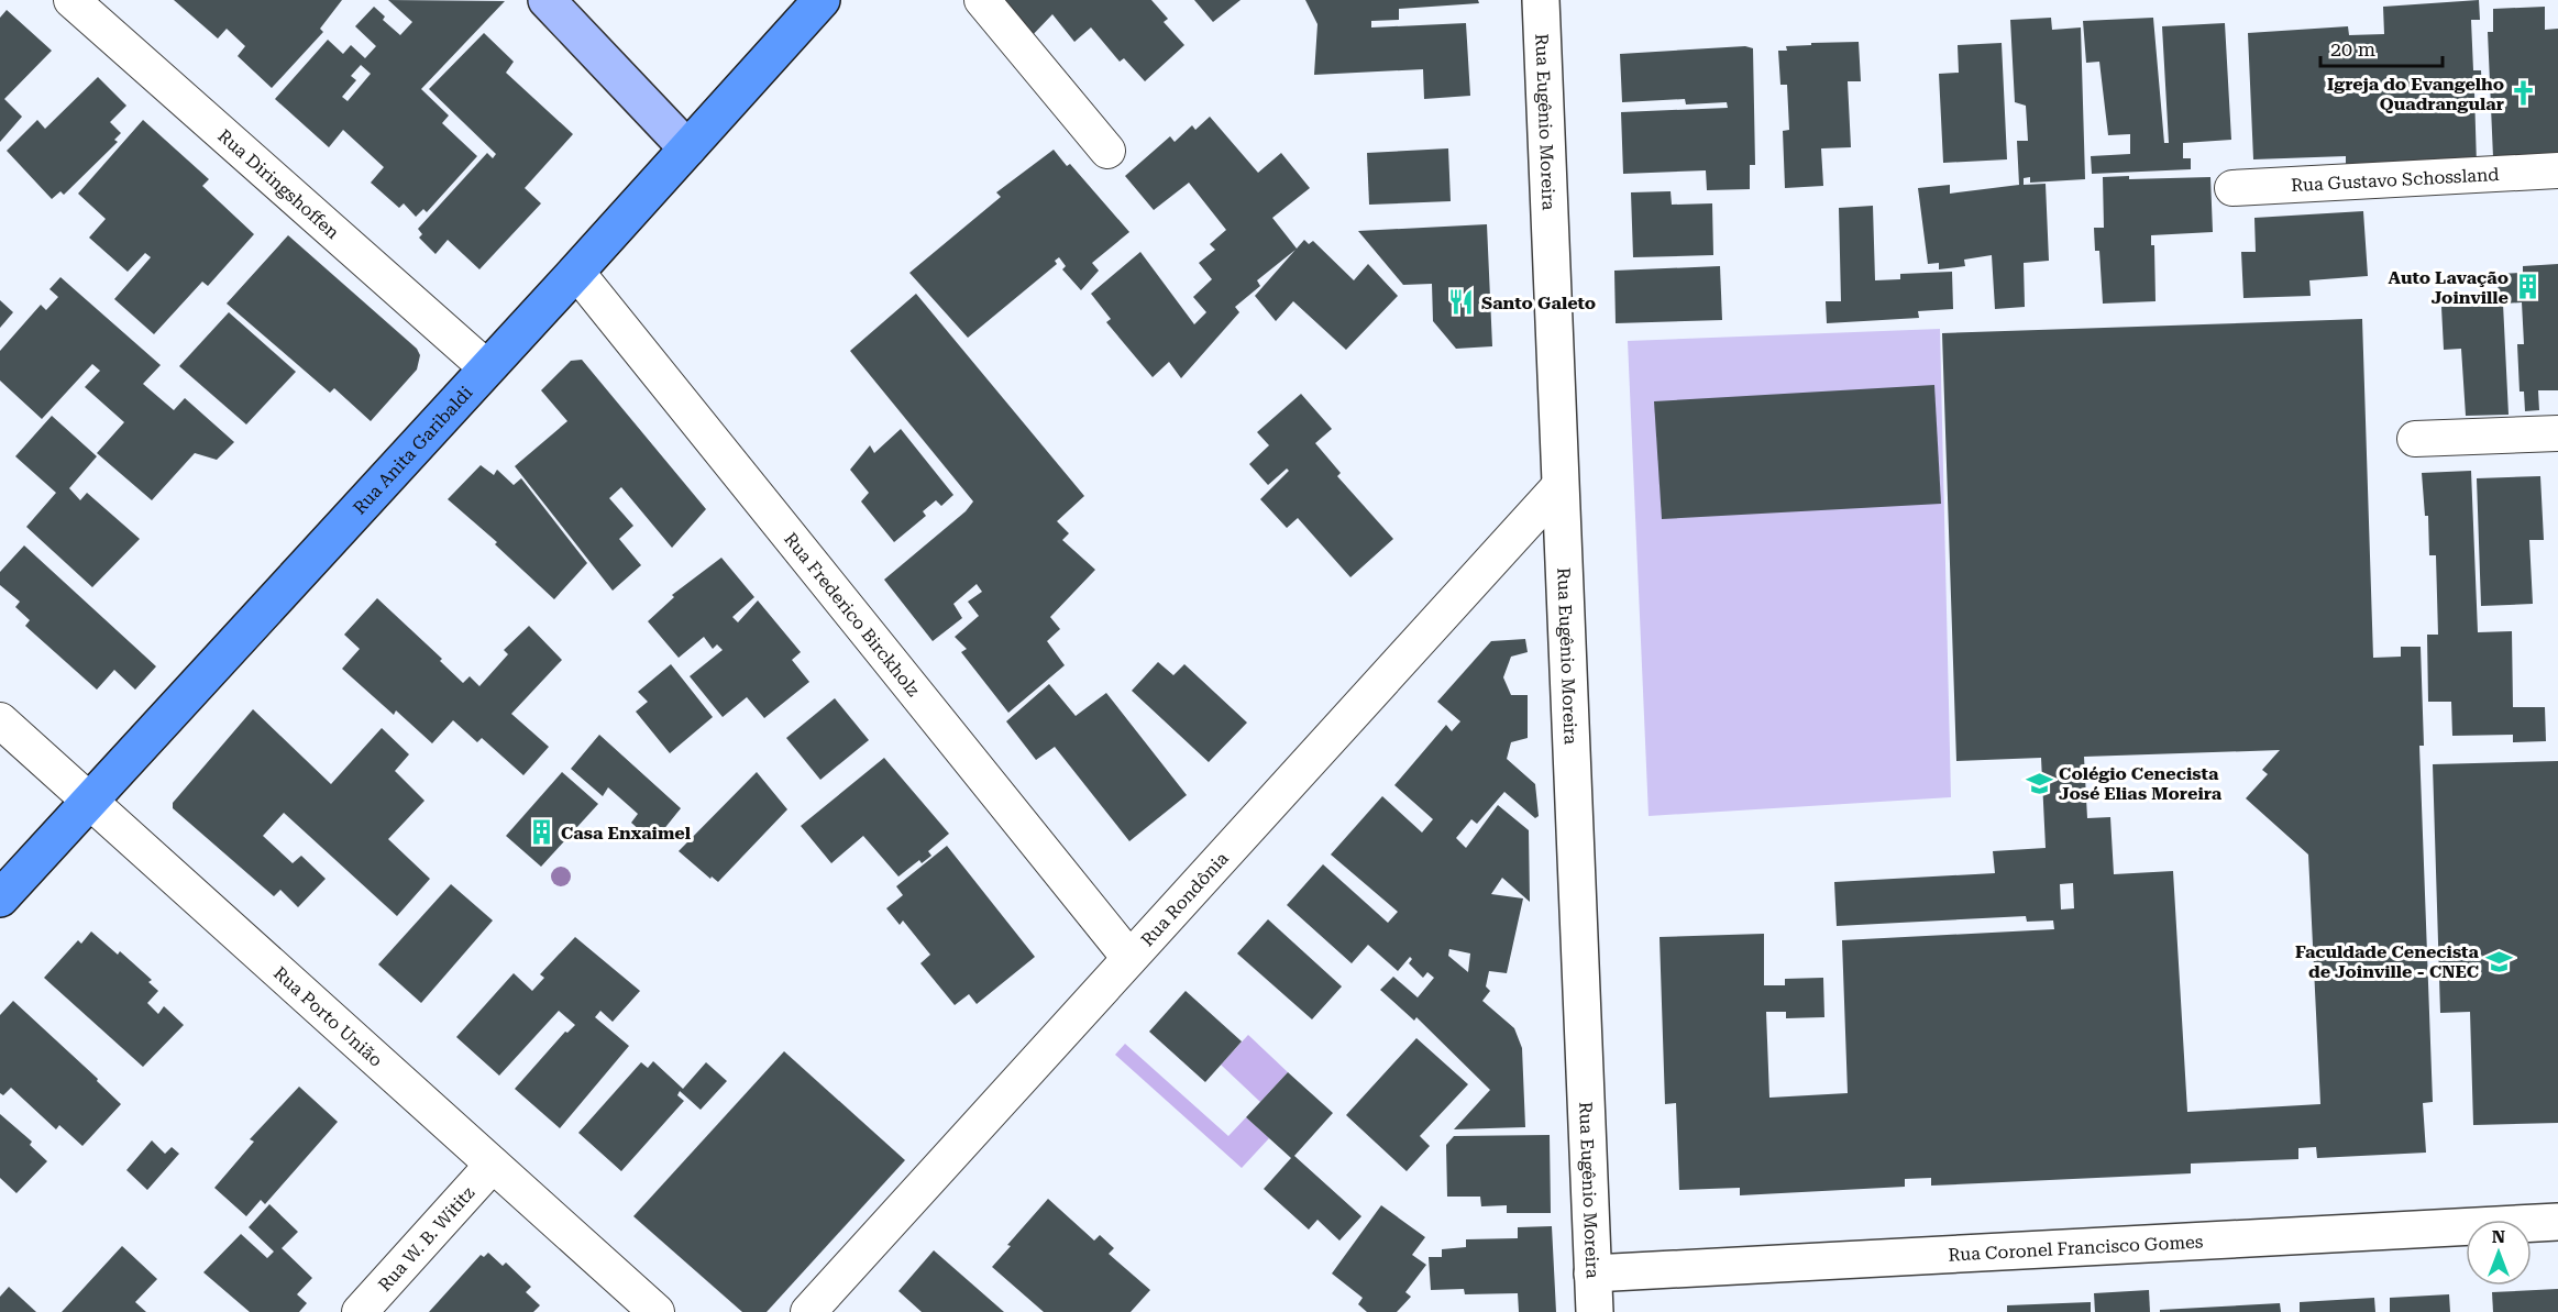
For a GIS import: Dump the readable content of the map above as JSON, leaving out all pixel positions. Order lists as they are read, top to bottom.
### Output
{
  "streets": {
    "main road": ["Rua Anita Garibaldi"],
    "street": [
      "Rua Eugênio Moreira",
      "Rua Gustavo Schossland",
      "Rua Diringshoffen",
      "Rua Frederico Birckholz",
      "Rua Rondônia",
      "Rua Porto União",
      "Rua W. B. Wititz",
      "Rua Coronel Francisco Gomes"
    ]
  },
  "crossings": [
    ["Rua Eugênio Moreira", "Rua Rondônia"],
    ["Rua Eugênio Moreira", "Rua Coronel Francisco Gomes"],
    ["Rua Diringshoffen", "Rua Anita Garibaldi"],
    ["Rua Anita Garibaldi", "Rua Frederico Birckholz"],
    ["Rua Anita Garibaldi", "Rua Porto União"],
    ["Rua Frederico Birckholz", "Rua Rondônia"],
    ["Rua Porto União", "Rua W. B. Wititz"]
  ],
  "places": {
    "church": ["Igreja do Evangelho Quadrangular"],
    "building": ["Auto Lavação Joinville", "Casa Enxaimel"],
    "restaurant": ["Santo Galeto"],
    "school or university": ["Colégio Cenecista José Elias Moreira", "Faculdade Cenecista de Joinville - CNEC"]
  },
  "scale_bar": "20 m",
  "north": "top"
}
